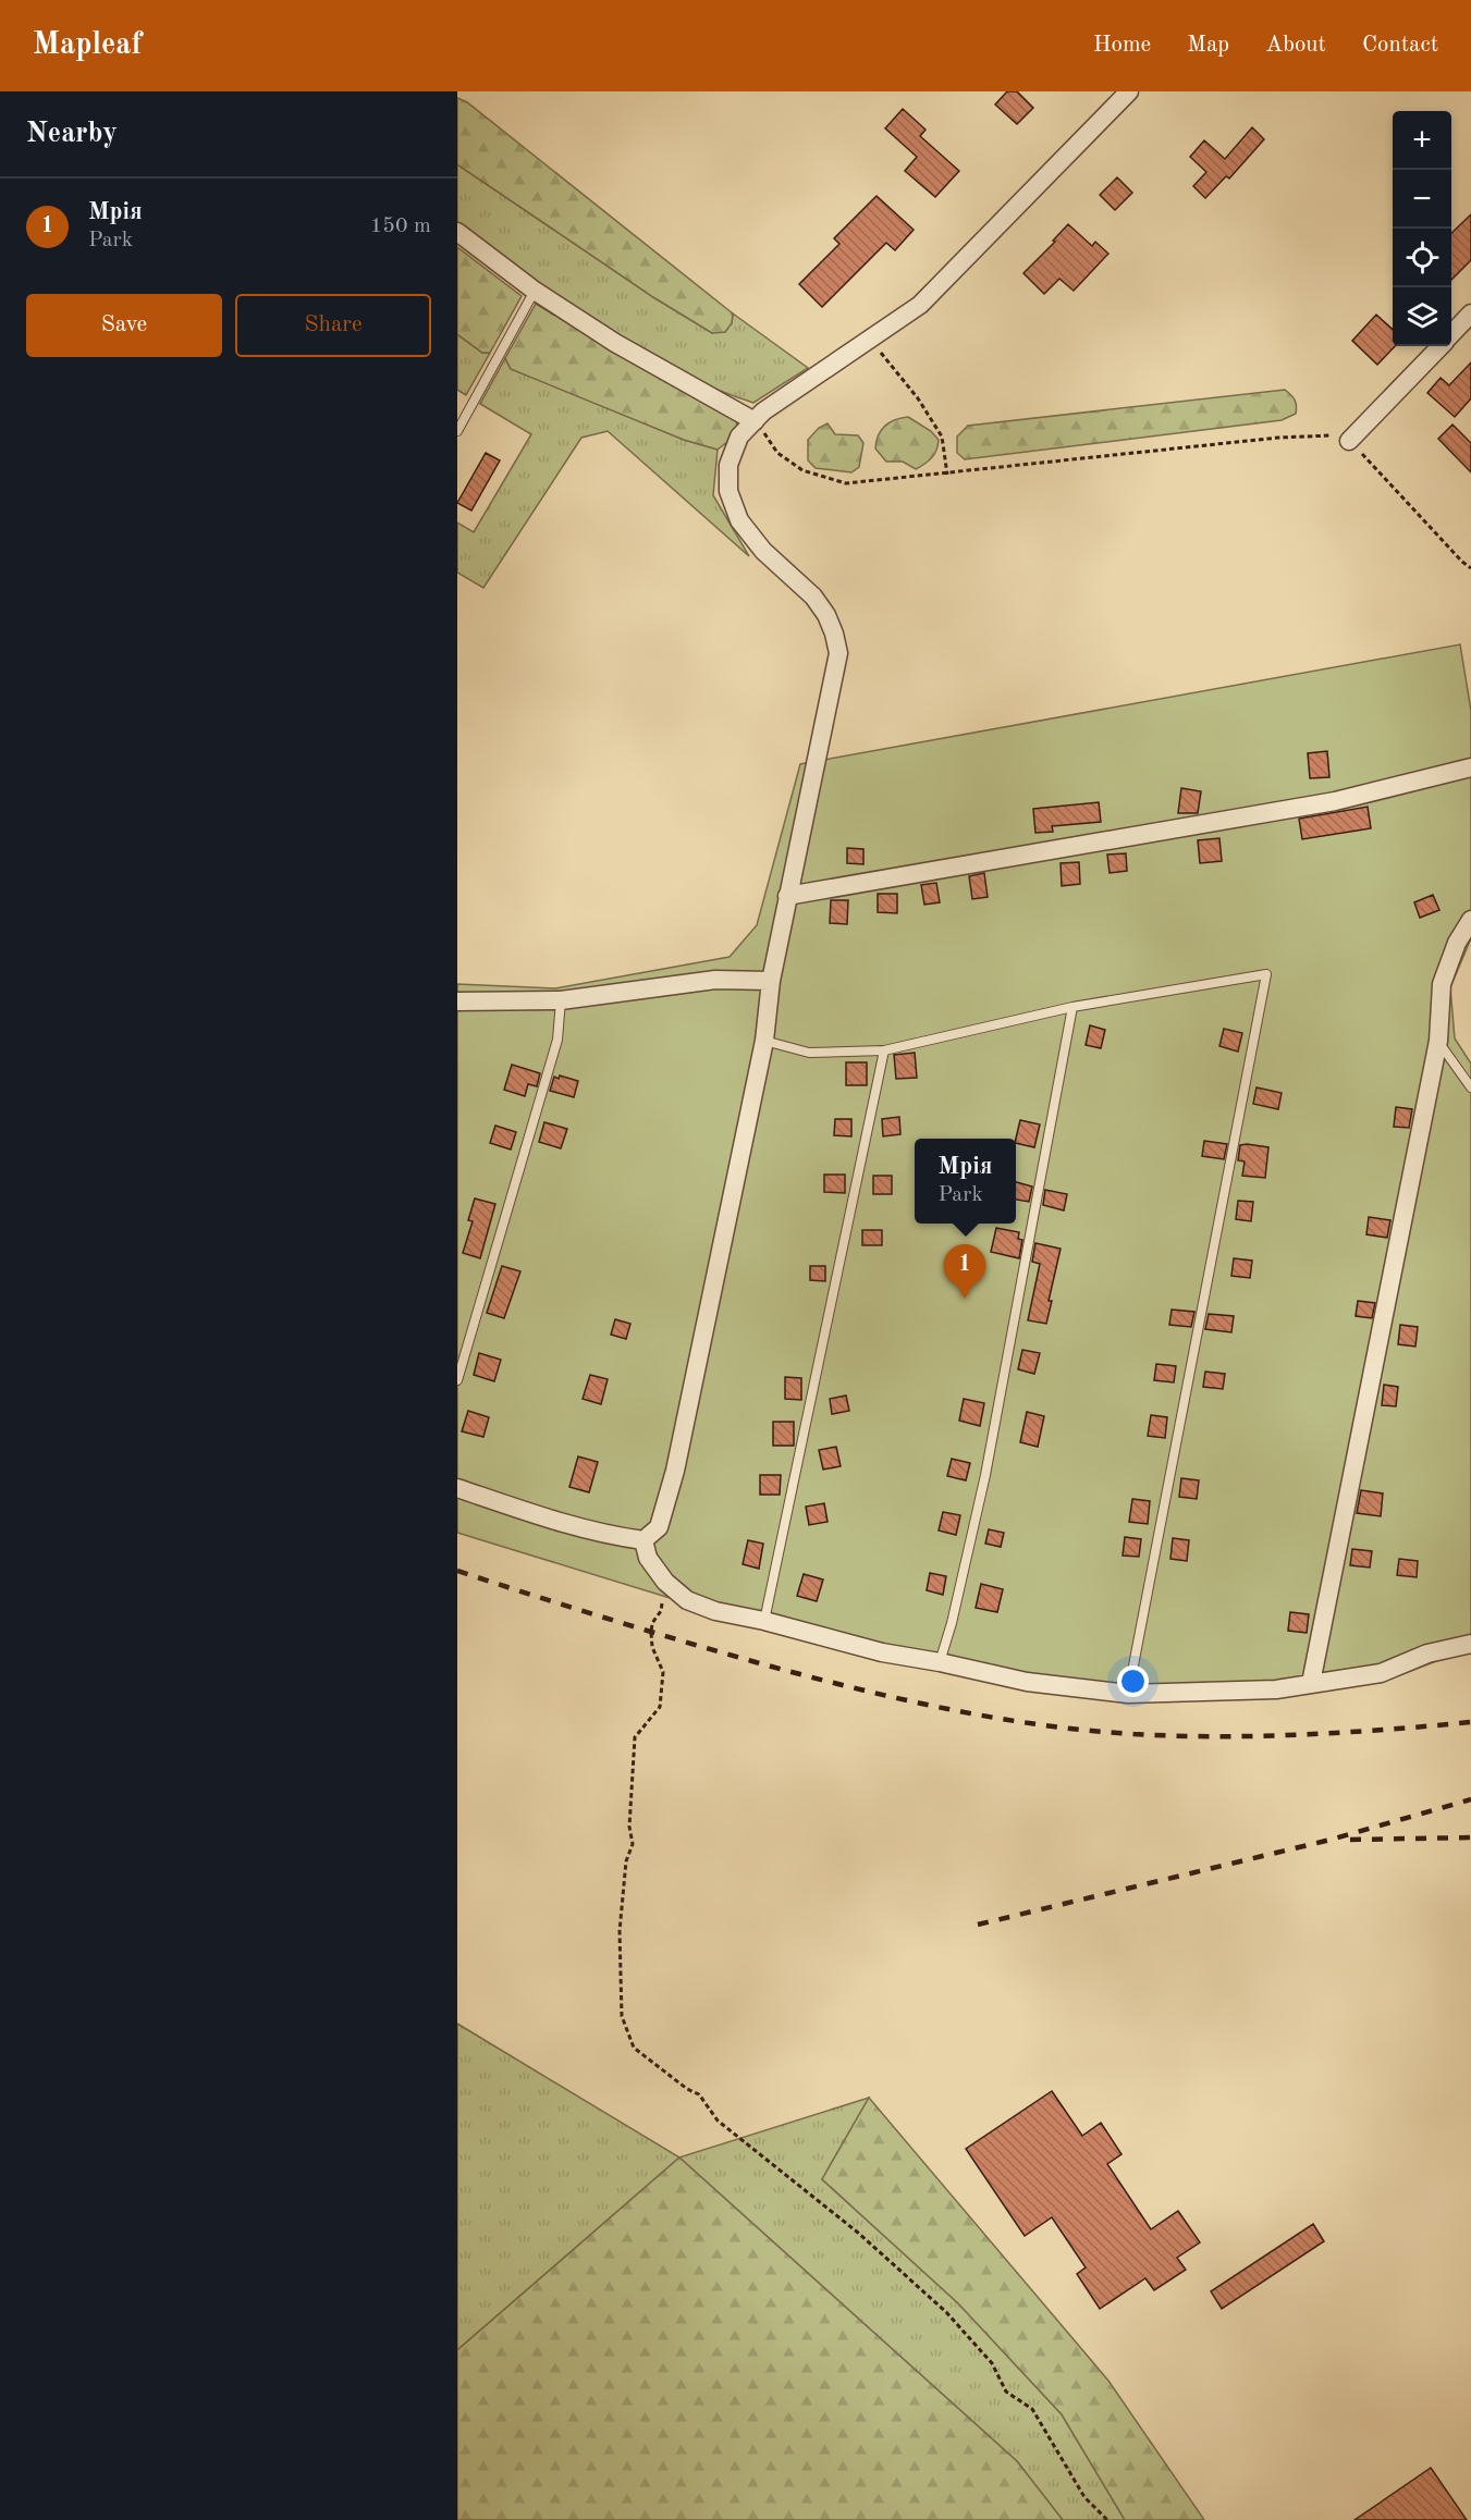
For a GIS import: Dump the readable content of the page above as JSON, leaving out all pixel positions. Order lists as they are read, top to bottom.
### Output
{
  "page": {
    "header": "Mapleaf",
    "nav": [
      "Home",
      "Map",
      "About",
      "Contact"
    ],
    "heading": "Nearby",
    "map_buttons": ["+", "−"],
    "list": [
      {
        "mark": "1",
        "name": "Мрія",
        "note": "Park",
        "value": "150 m"
      }
    ],
    "buttons": ["Save", "Share"],
    "popup": ["Мрія", "Park"],
    "pins": "1"
  }
}
